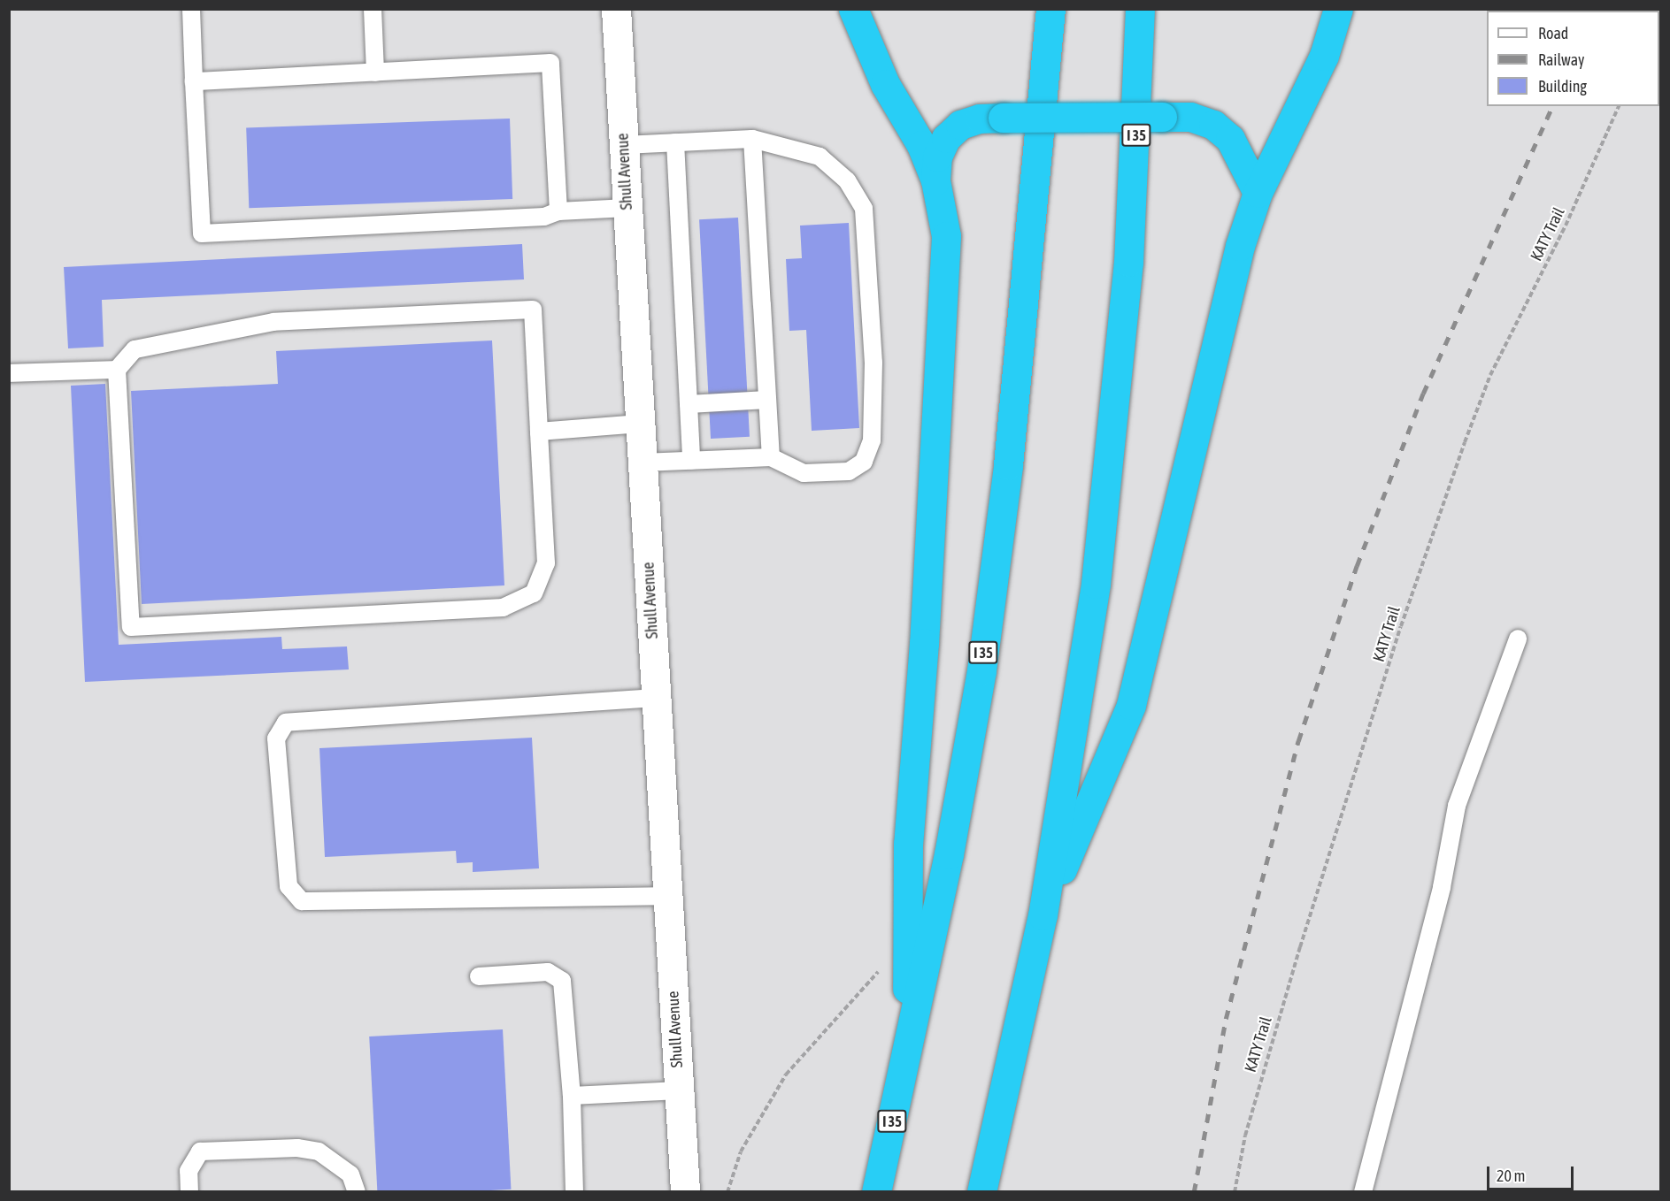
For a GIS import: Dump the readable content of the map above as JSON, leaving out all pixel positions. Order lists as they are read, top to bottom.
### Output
{
  "streets": {
    "highway": ["I 35"],
    "street": ["Shull Avenue"],
    "path": ["KATY Trail"]
  },
  "legend": ["Road", "Railway", "Building"],
  "scale_bar": "20 m"
}
